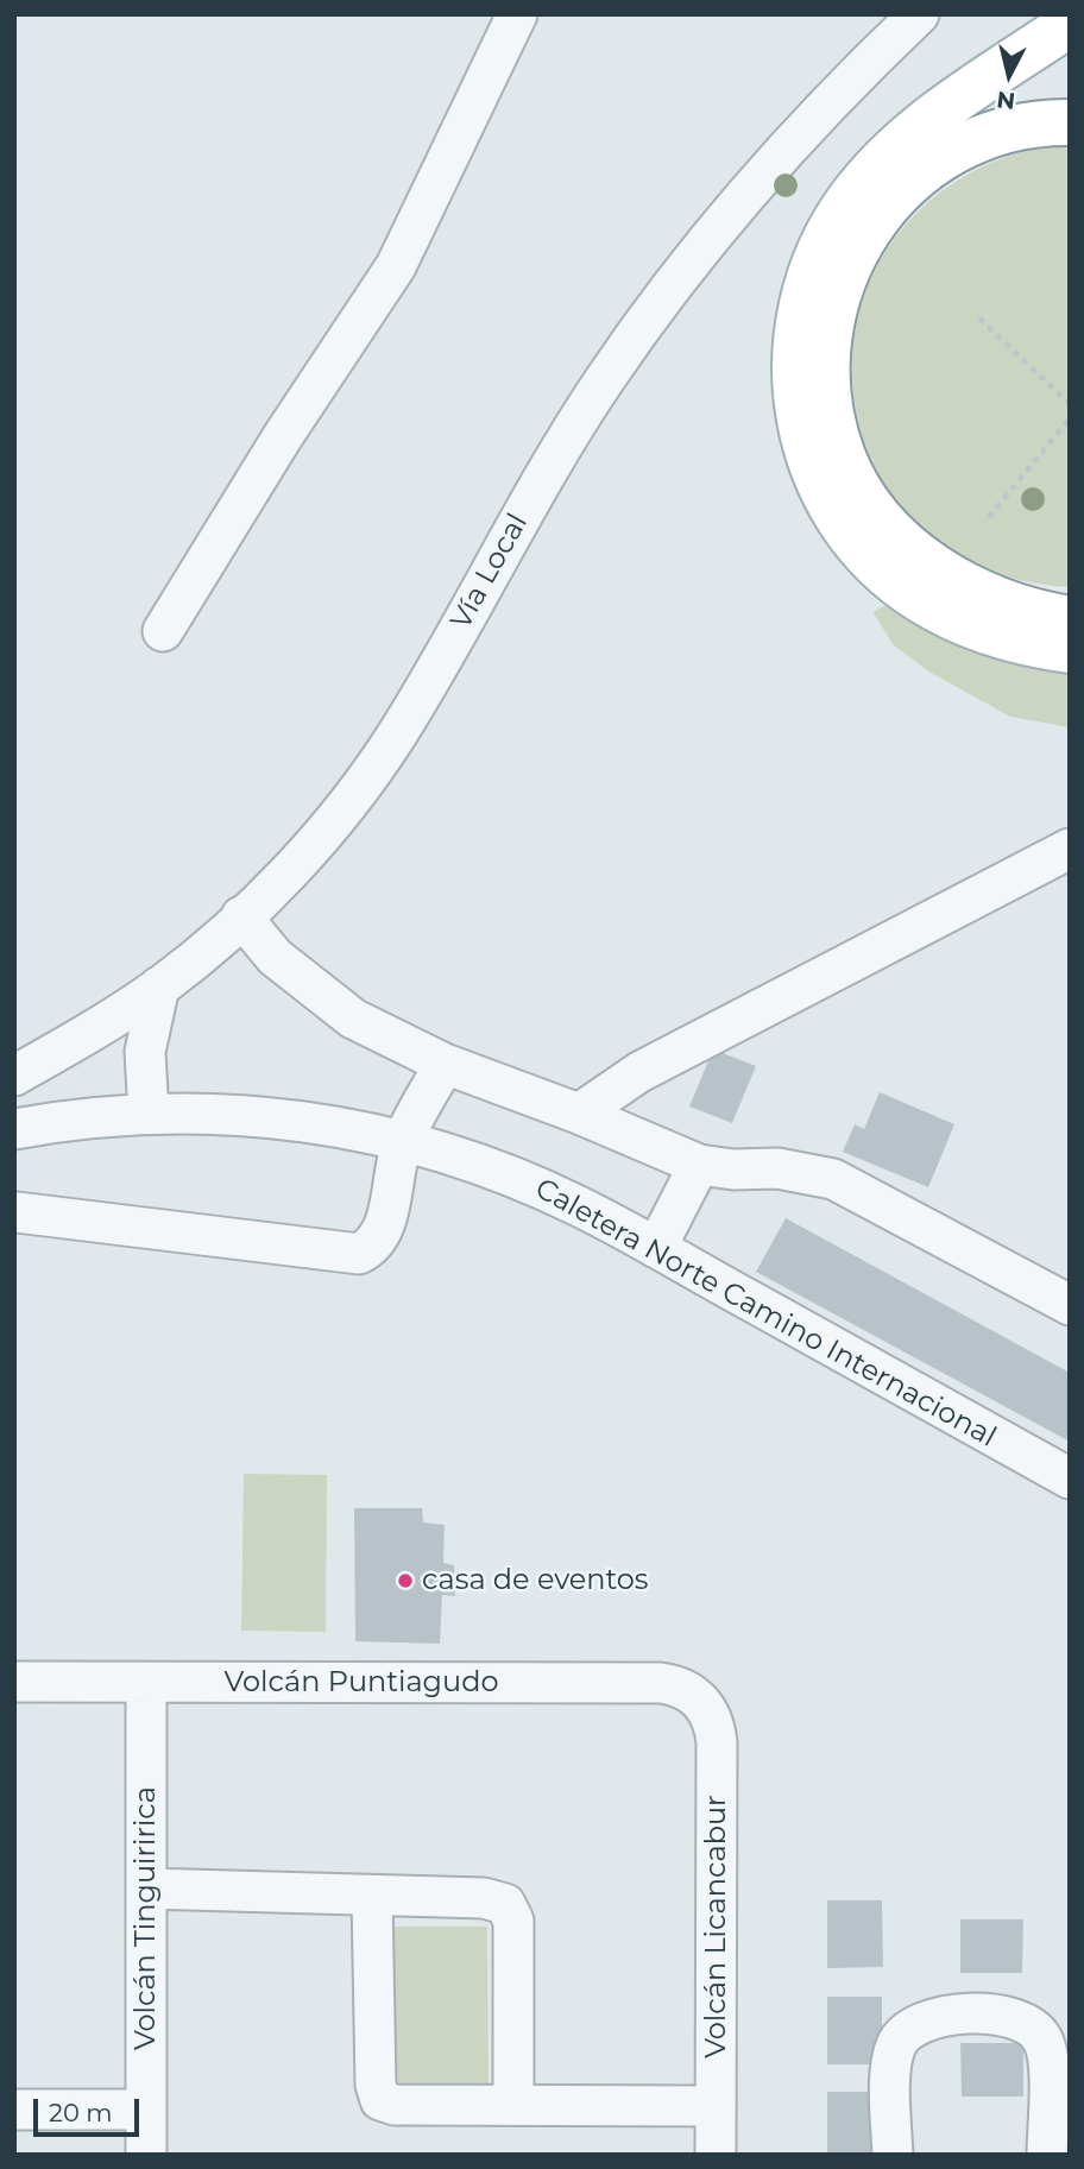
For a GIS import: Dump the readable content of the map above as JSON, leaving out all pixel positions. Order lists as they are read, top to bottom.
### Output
{
  "streets": {
    "street": [
      "Vía Local",
      "Caletera Norte Camino Internacional",
      "Volcán Puntiagudo",
      "Volcán Tinguiririca",
      "Volcán Licancabur"
    ]
  },
  "crossings": [
    ["Volcán Puntiagudo", "Volcán Tinguiririca"],
    ["Volcán Puntiagudo", "Volcán Licancabur"]
  ],
  "places": ["casa de eventos"],
  "scale_bar": "20 m",
  "north": "bottom"
}
